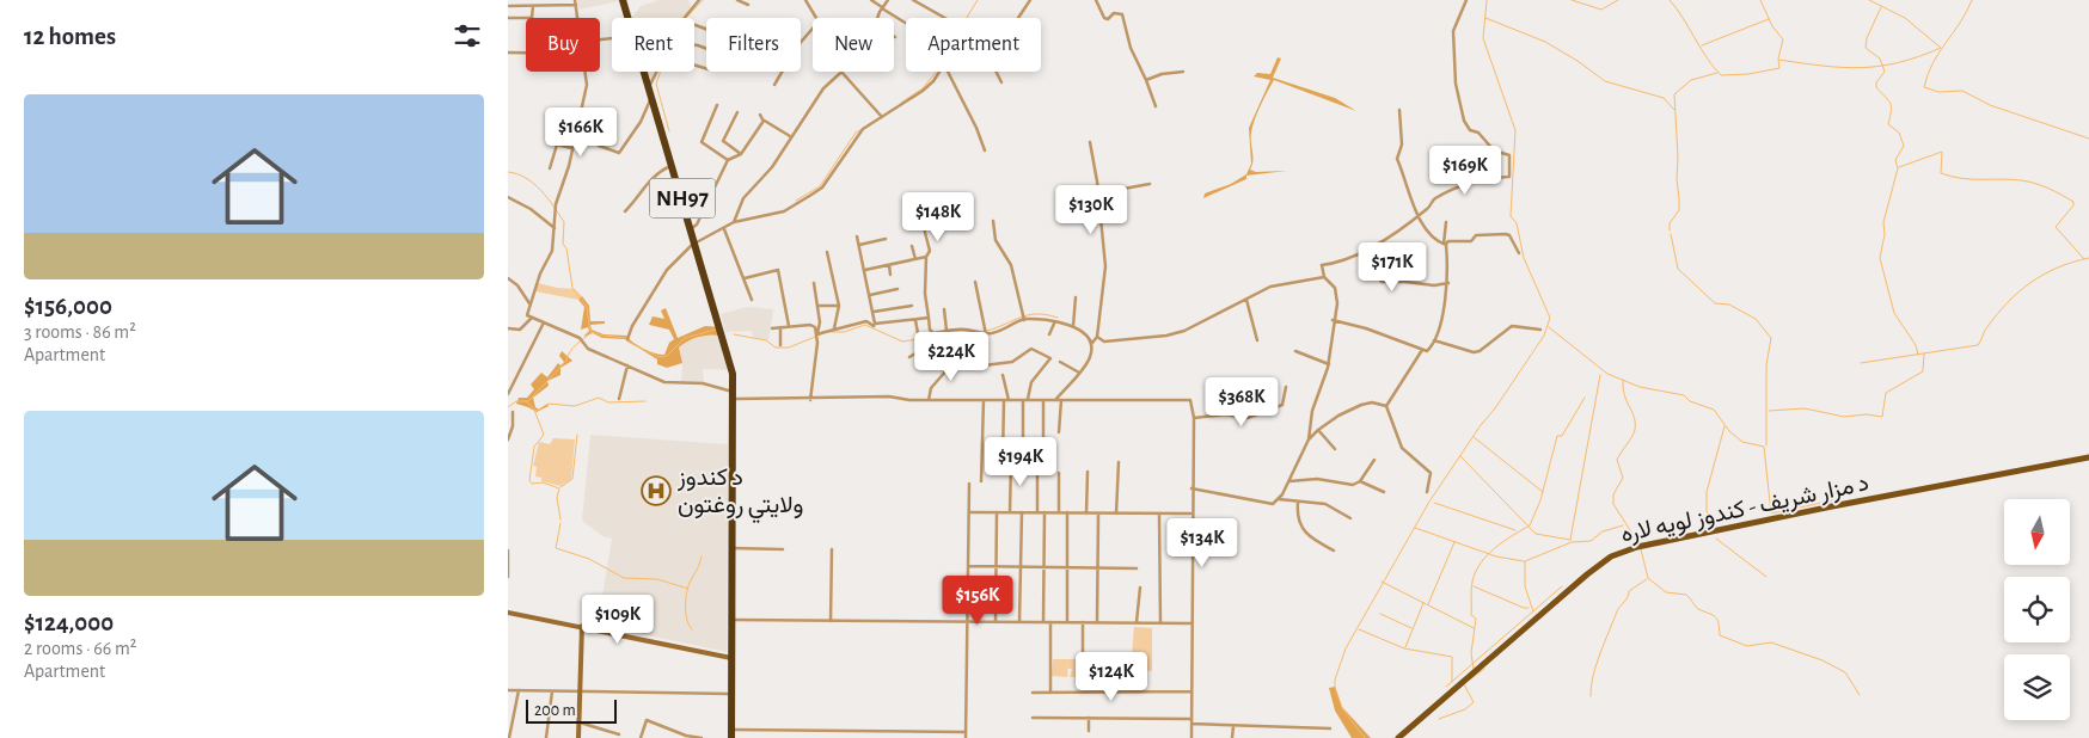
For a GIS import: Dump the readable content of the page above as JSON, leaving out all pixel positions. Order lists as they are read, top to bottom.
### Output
{
  "streets": {
    "highway": ["NH97"],
    "main road": ["د مزار شریف - کندوز لویه لاره"]
  },
  "places": {
    "hospital": ["د کندوز ولایتي روغتون"]
  },
  "scale_bar": "200 m",
  "north": "bottom",
  "page": {
    "heading": "12 homes",
    "chip": [
      "Buy",
      "Rent",
      "Filters",
      "New",
      "Apartment"
    ],
    "list": [
      {
        "name": "$156,000",
        "note": "3 rooms · 86 m² · Apartment"
      },
      {
        "name": "$124,000",
        "note": "2 rooms · 66 m² · Apartment"
      }
    ],
    "price": [
      "$166K",
      "$169K",
      "$130K",
      "$148K",
      "$171K",
      "$224K",
      "$368K",
      "$194K",
      "$134K",
      "$156K",
      "$109K",
      "$124K"
    ],
    "scale": "200 m"
  }
}
